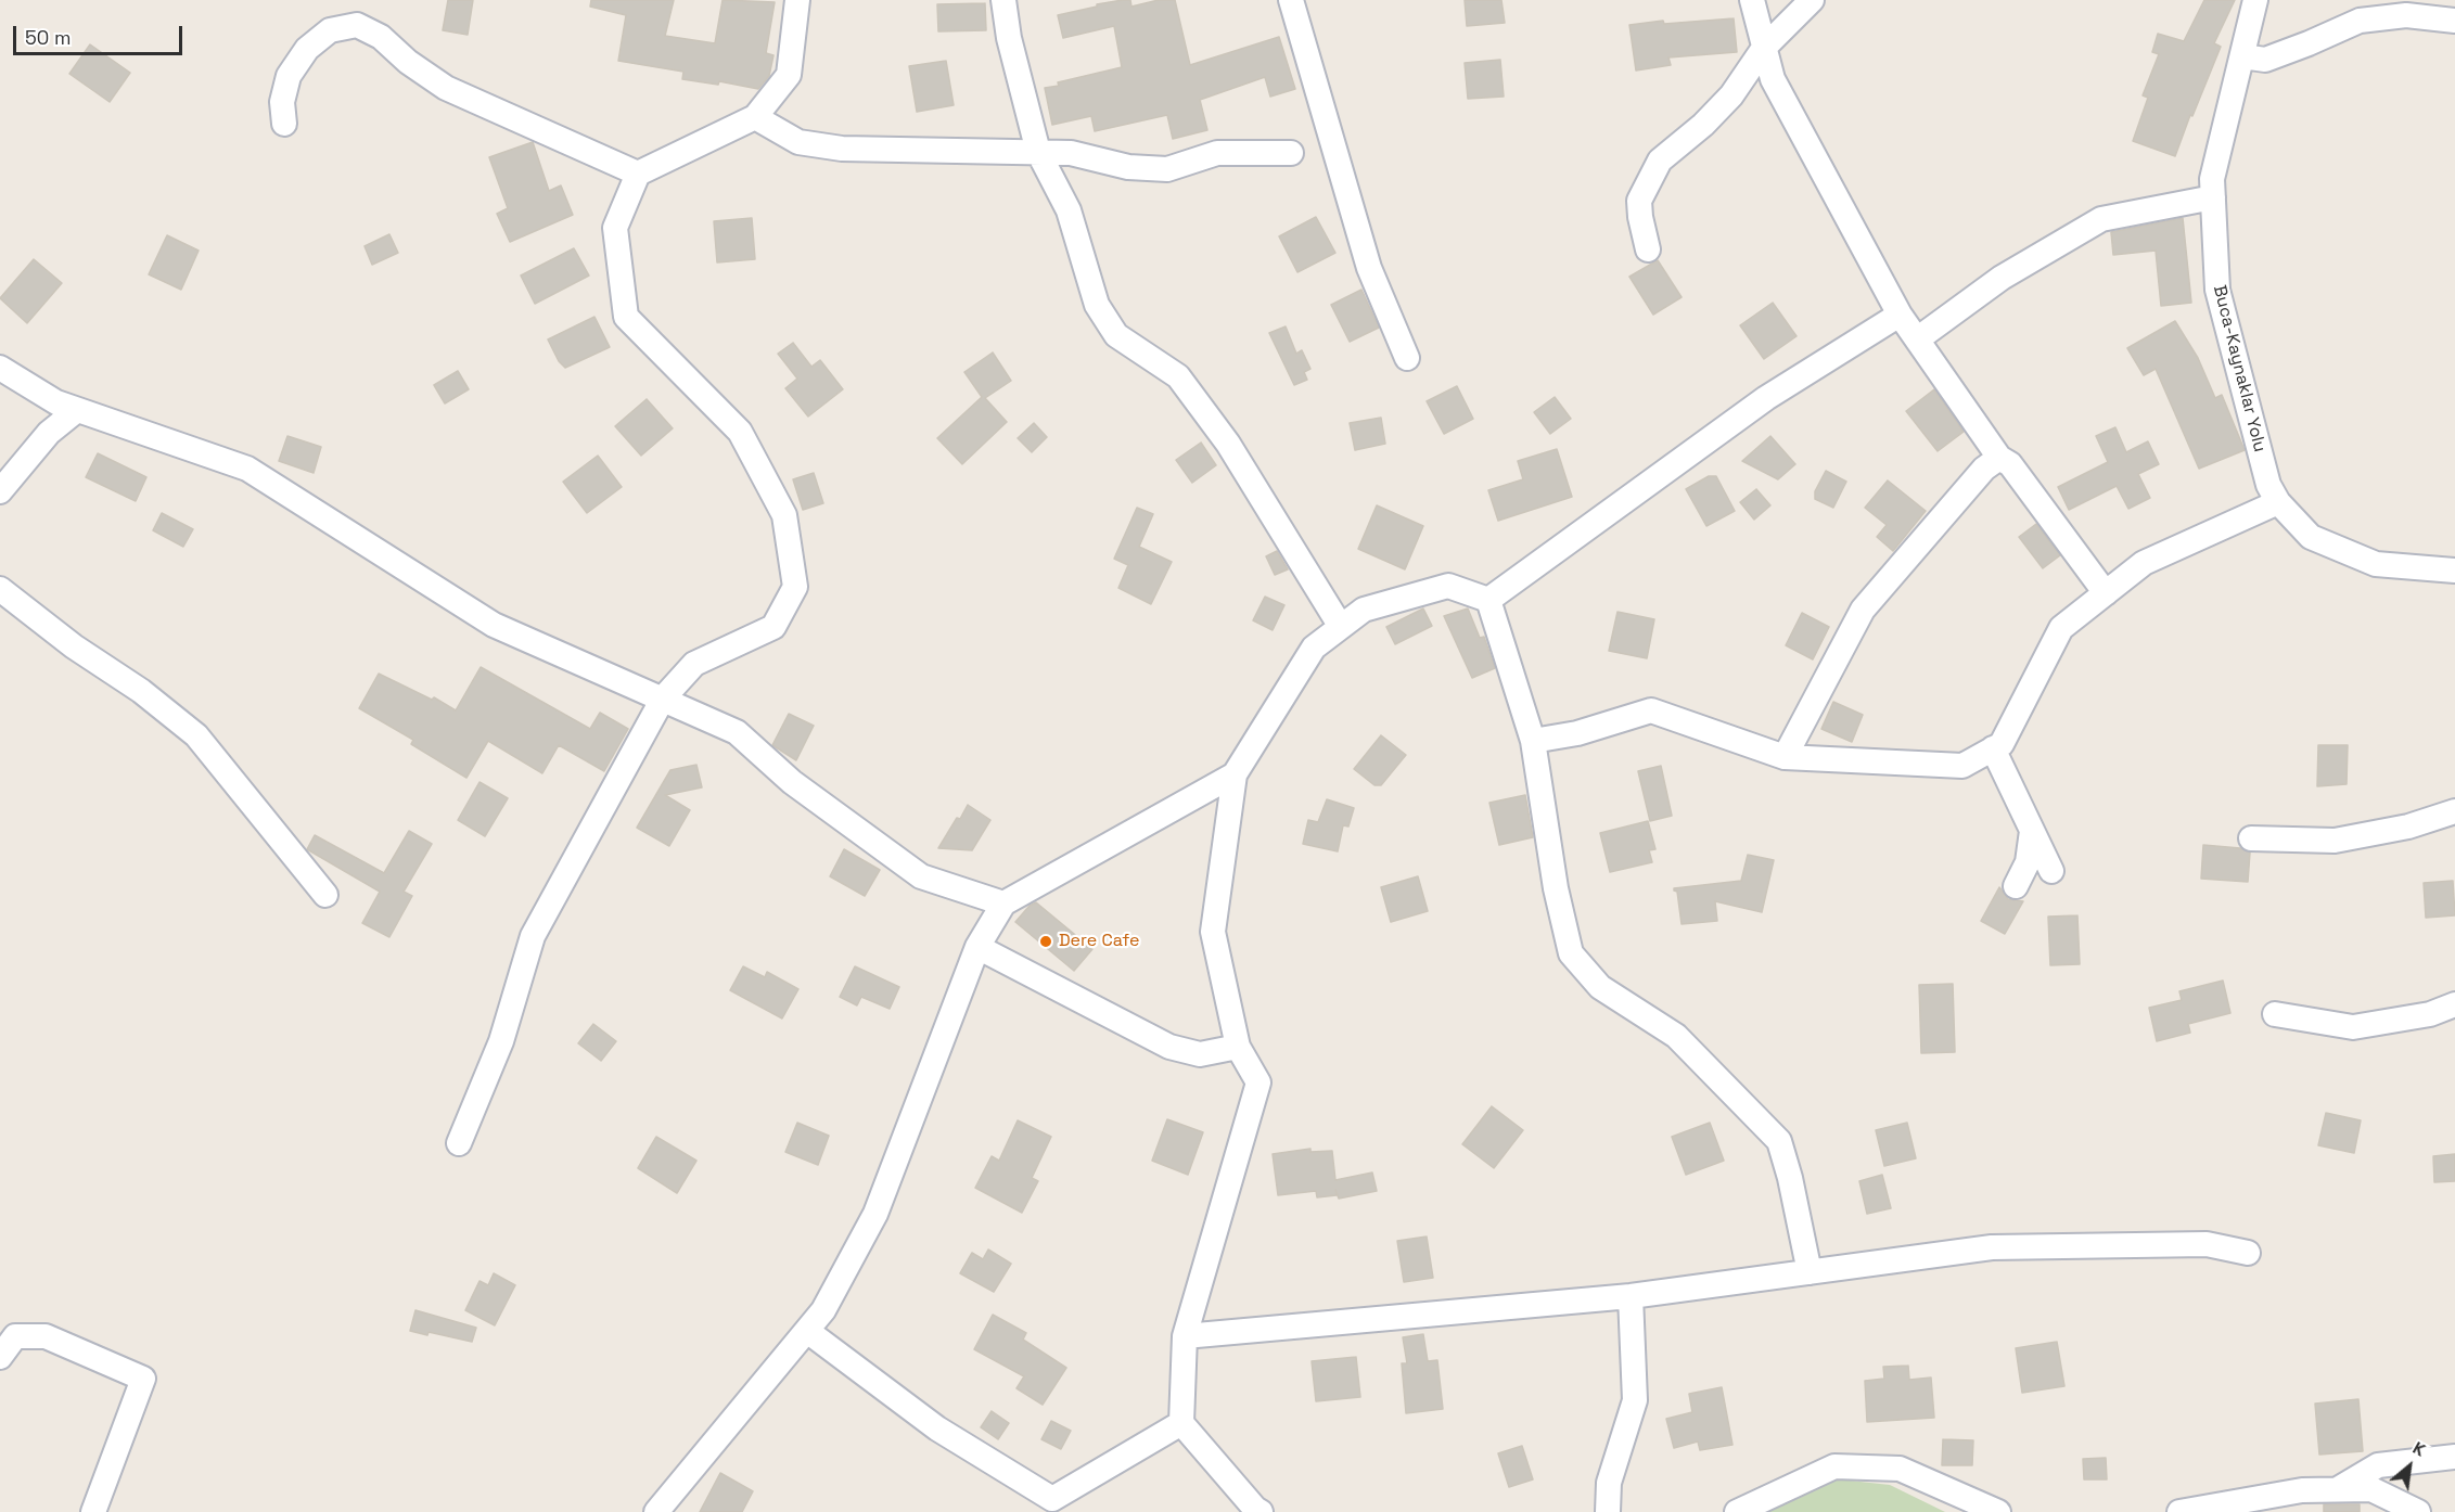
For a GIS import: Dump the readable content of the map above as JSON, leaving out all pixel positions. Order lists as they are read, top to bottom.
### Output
{
  "streets": {
    "street": ["Buca-Kaynaklar Yolu"]
  },
  "places": ["Dere Cafe"],
  "scale_bar": "50 m",
  "north": "top right"
}
